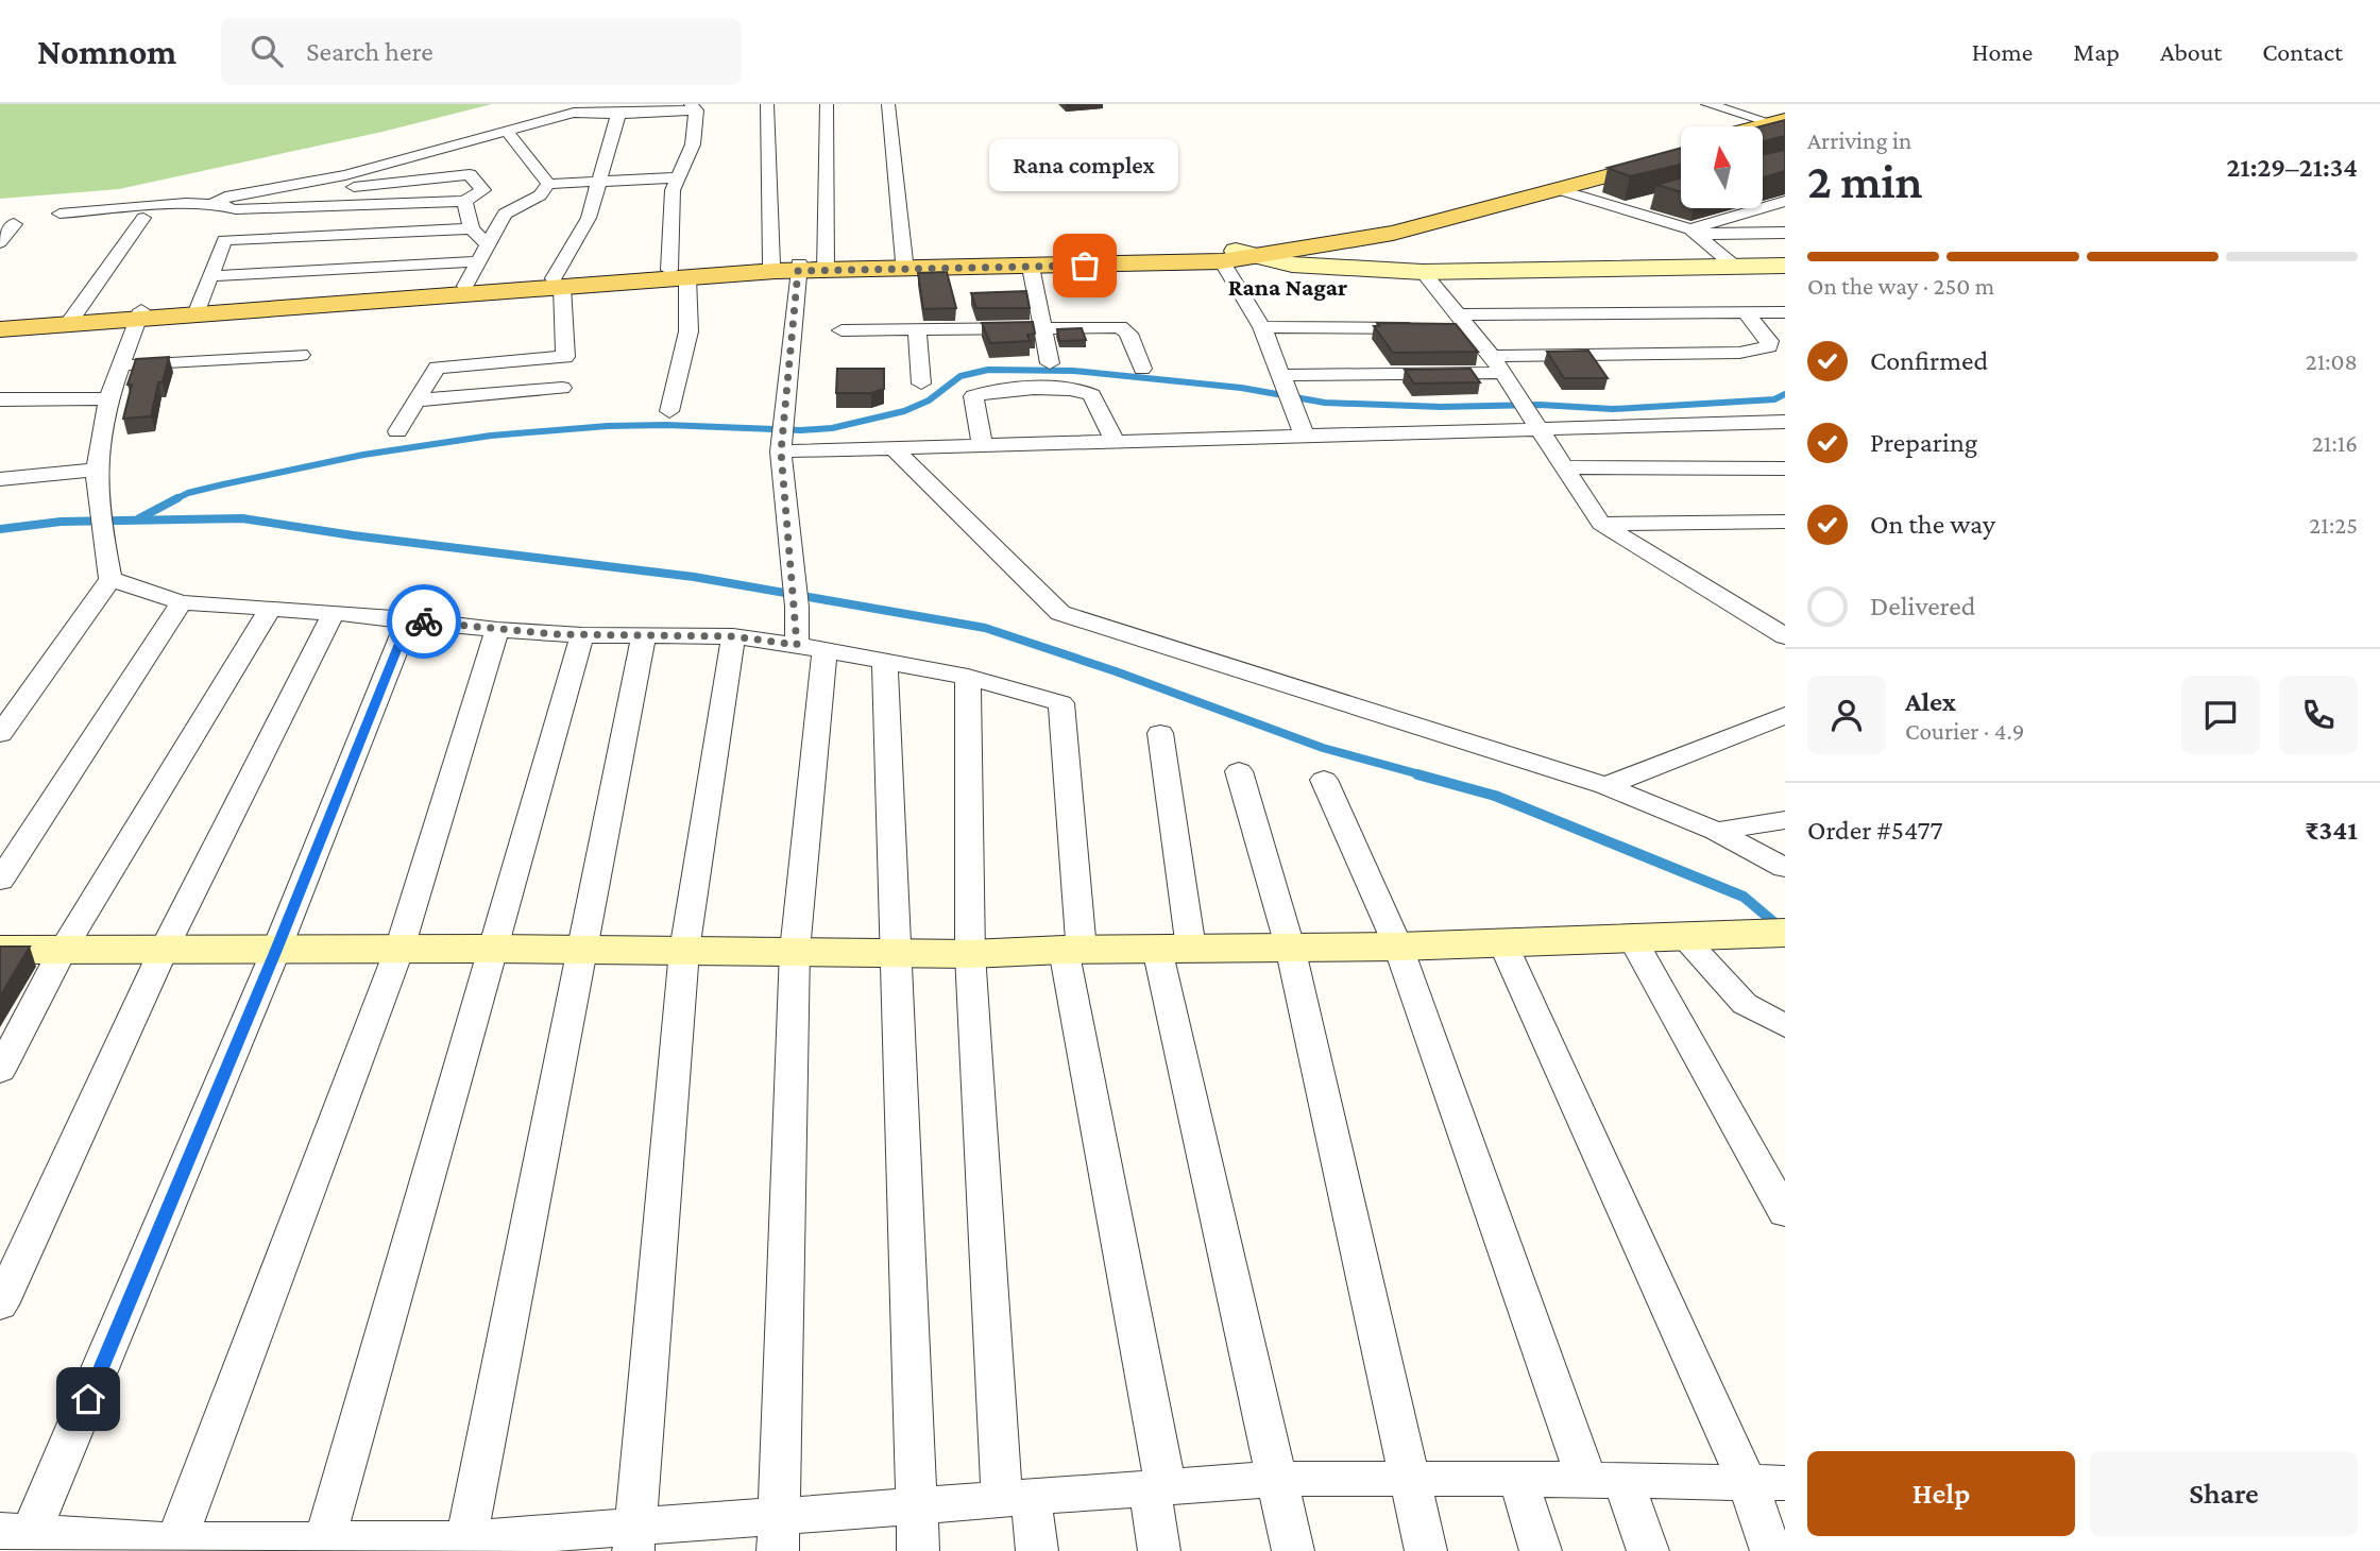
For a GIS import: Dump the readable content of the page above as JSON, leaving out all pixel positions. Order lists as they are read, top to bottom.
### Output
{
  "districts": ["Rana Nagar"],
  "places": ["Rana complex"],
  "north": "top",
  "page": {
    "header": "Nomnom",
    "search": "Search here",
    "nav": [
      "Home",
      "Map",
      "About",
      "Contact"
    ],
    "heading": ["2 min", "Arriving in", "21:29–21:34"],
    "panel": [
      "Alex",
      "Courier · 4.9",
      "Order #5477",
      "₹341"
    ],
    "bubble": "Rana complex",
    "bar": "On the way · 250 m",
    "list": [
      ["Confirmed", "21:08"],
      ["Preparing", "21:16"],
      ["On the way", "21:25"],
      "Delivered"
    ],
    "buttons": ["Help", "Share"]
  }
}
